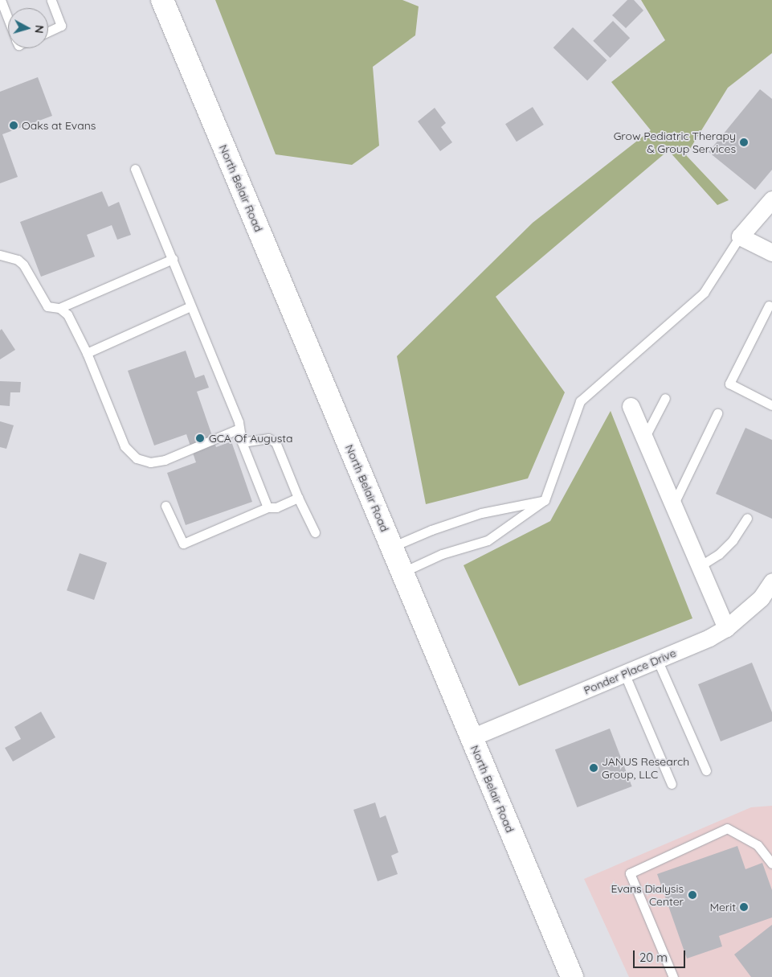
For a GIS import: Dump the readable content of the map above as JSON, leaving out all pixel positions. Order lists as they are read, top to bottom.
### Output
{
  "streets": {
    "main road": ["North Belair Road"],
    "street": ["Ponder Place Drive"]
  },
  "crossings": [
    ["North Belair Road", "Ponder Place Drive"]
  ],
  "places": [
    "Oaks at Evans",
    "Grow Pediatric Therapy & Group Services",
    "GCA Of Augusta",
    "JANUS Research Group, LLC",
    "Evans Dialysis Center",
    "Merit"
  ],
  "scale_bar": "20 m",
  "north": "right"
}
